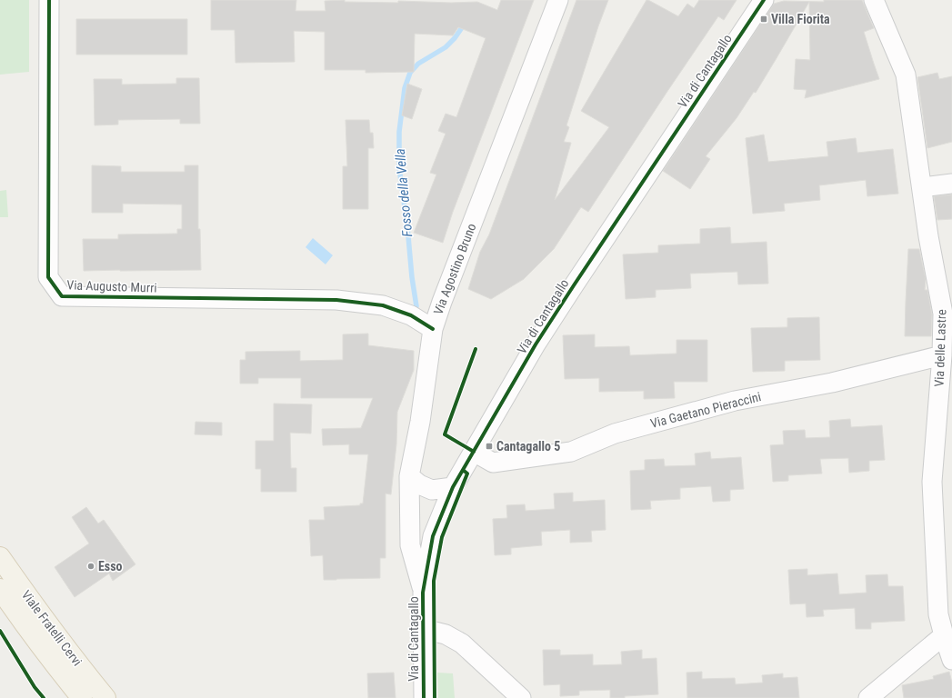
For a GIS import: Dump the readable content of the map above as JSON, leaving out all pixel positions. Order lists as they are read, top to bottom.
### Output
{
  "streets": {
    "main road": ["Viale Fratelli Cervi"],
    "street": [
      "Via di Cantagallo",
      "Via Agostino Bruno",
      "Via Augusto Murri",
      "Via delle Lastre",
      "Via Gaetano Pieraccini"
    ]
  },
  "crossings": [
    ["Via di Cantagallo", "Via Agostino Bruno"],
    ["Via di Cantagallo", "Via Gaetano Pieraccini"],
    ["Via Agostino Bruno", "Via Augusto Murri"],
    ["Via delle Lastre", "Via Gaetano Pieraccini"]
  ],
  "water": ["Fosso della Vella"],
  "places": {
    "transit": ["Villa Fiorita", "Cantagallo 5"],
    "other": ["Esso"]
  }
}
